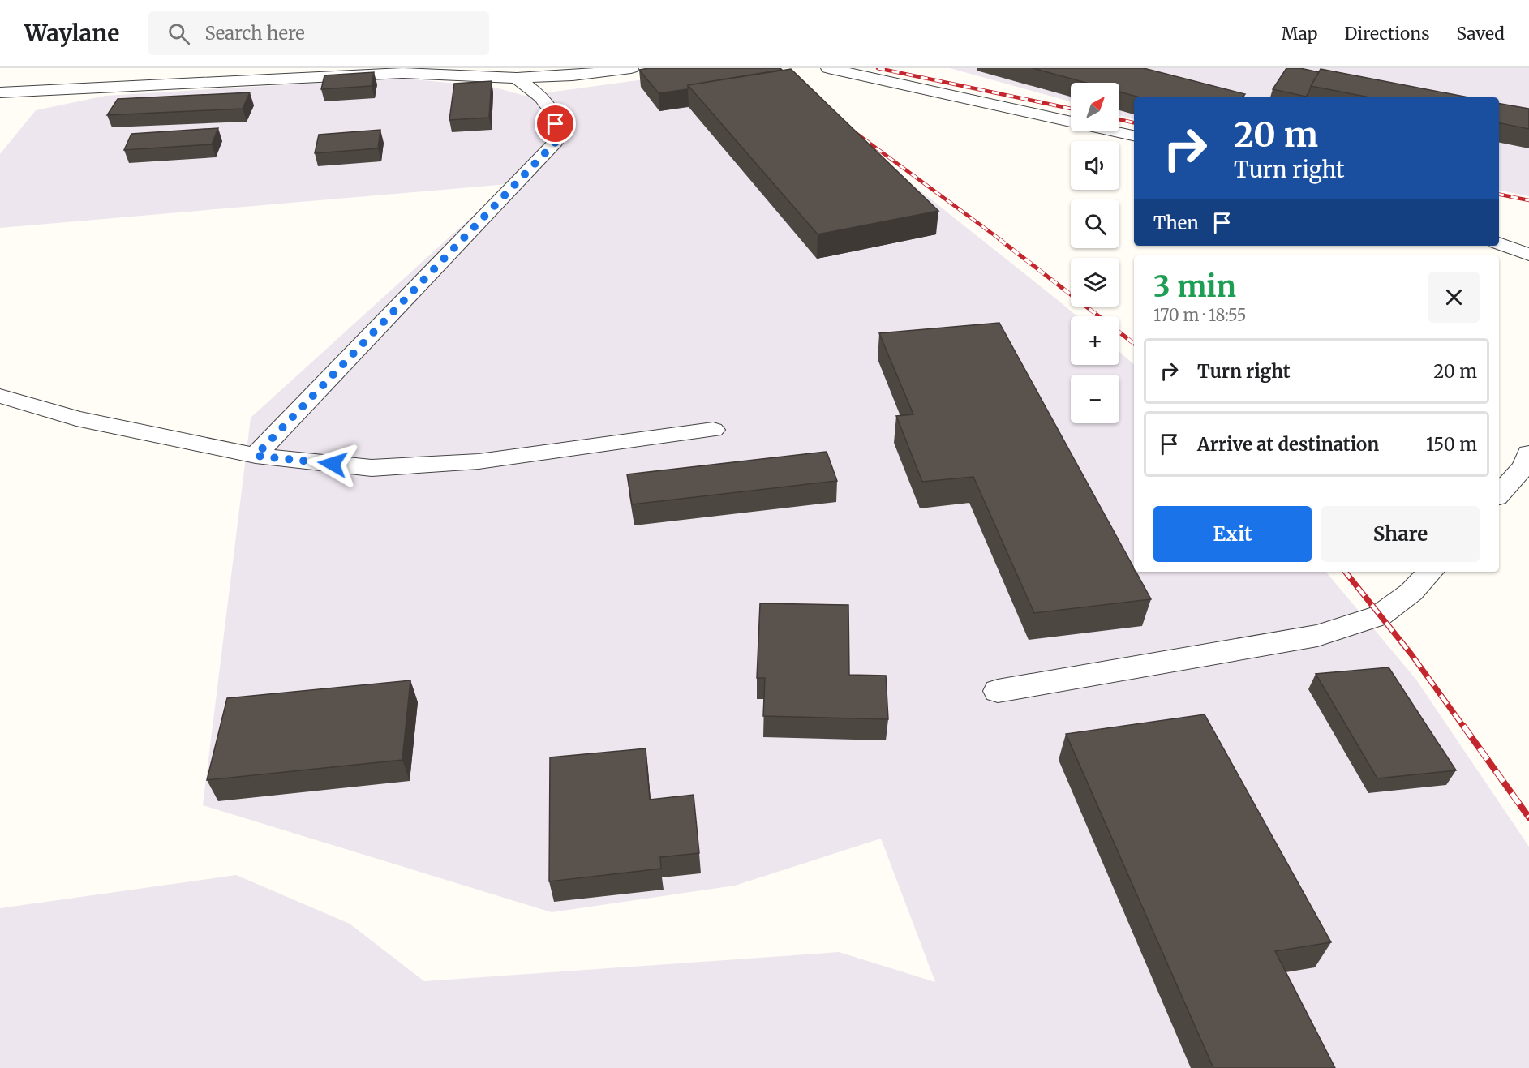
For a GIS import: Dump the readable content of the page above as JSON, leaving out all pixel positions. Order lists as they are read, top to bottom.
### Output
{
  "north": "top right",
  "page": {
    "header": "Waylane",
    "search": "Search here",
    "nav": ["Map", "Directions", "Saved"],
    "map_buttons": ["+", "−"],
    "turn": ["20 m", "Turn right"],
    "then": "Then",
    "heading": ["3 min", "170 m · 18:55"],
    "list": [
      {
        "name": "Turn right",
        "value": "20 m"
      },
      {
        "name": "Arrive at destination",
        "value": "150 m"
      }
    ],
    "buttons": ["Exit", "Share"]
  }
}
